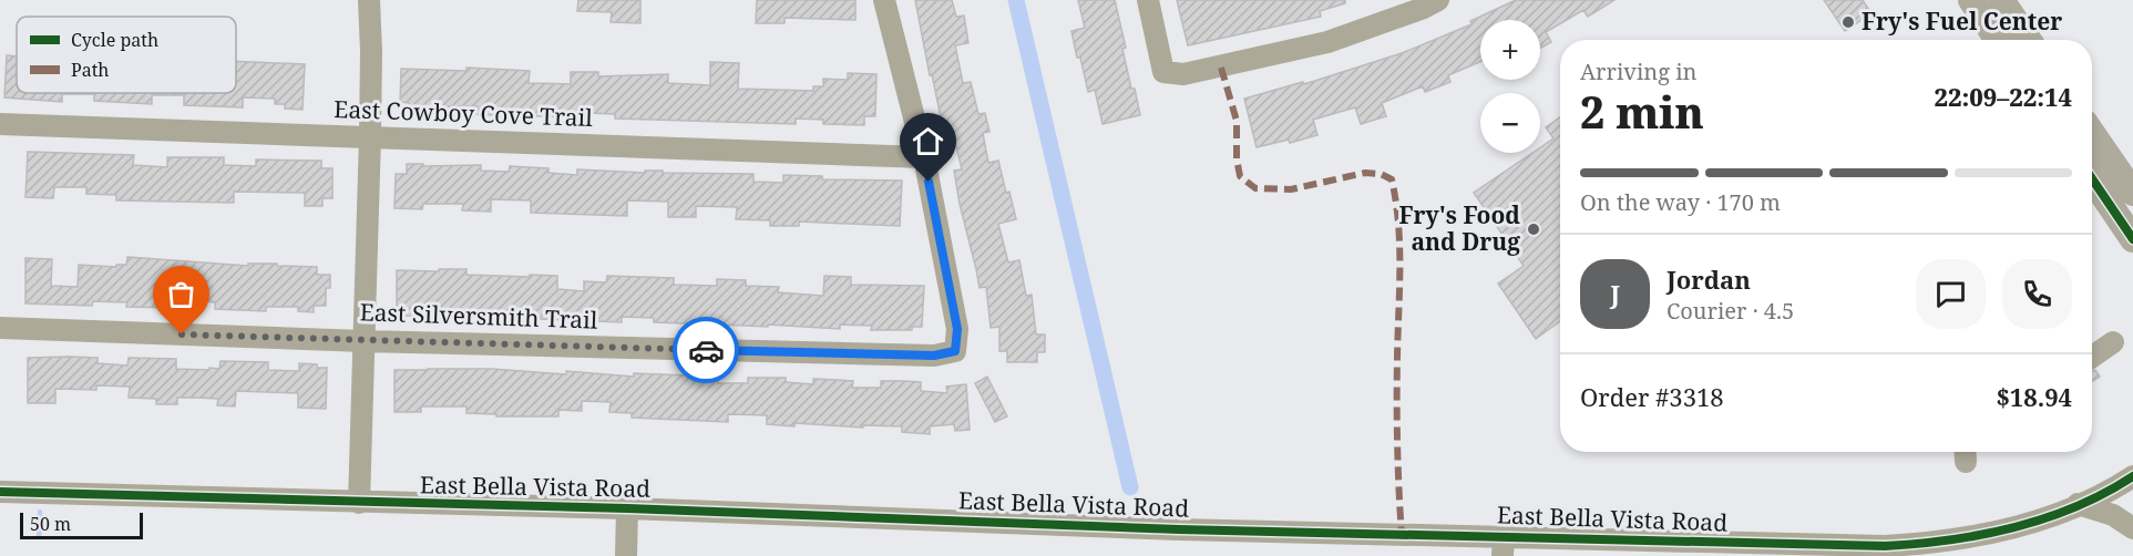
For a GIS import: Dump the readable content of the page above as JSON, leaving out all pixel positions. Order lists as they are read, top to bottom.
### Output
{
  "streets": {
    "street": ["East Cowboy Cove Trail", "East Silversmith Trail", "East Bella Vista Road"]
  },
  "crossings": [
    ["East Cowboy Cove Trail", "East Silversmith Trail"]
  ],
  "places": ["Fry's Fuel Center", "Fry's Food and Drug"],
  "legend": ["Cycle path", "Path"],
  "scale_bar": "50 m",
  "page": {
    "map_buttons": ["+", "−"],
    "heading": ["2 min", "Arriving in", "22:09–22:14"],
    "panel": [
      "Jordan",
      "Courier · 4.5",
      "Order #3318",
      "$18.94"
    ],
    "bar": "On the way · 170 m",
    "round": "J",
    "scale": "50 m"
  }
}
